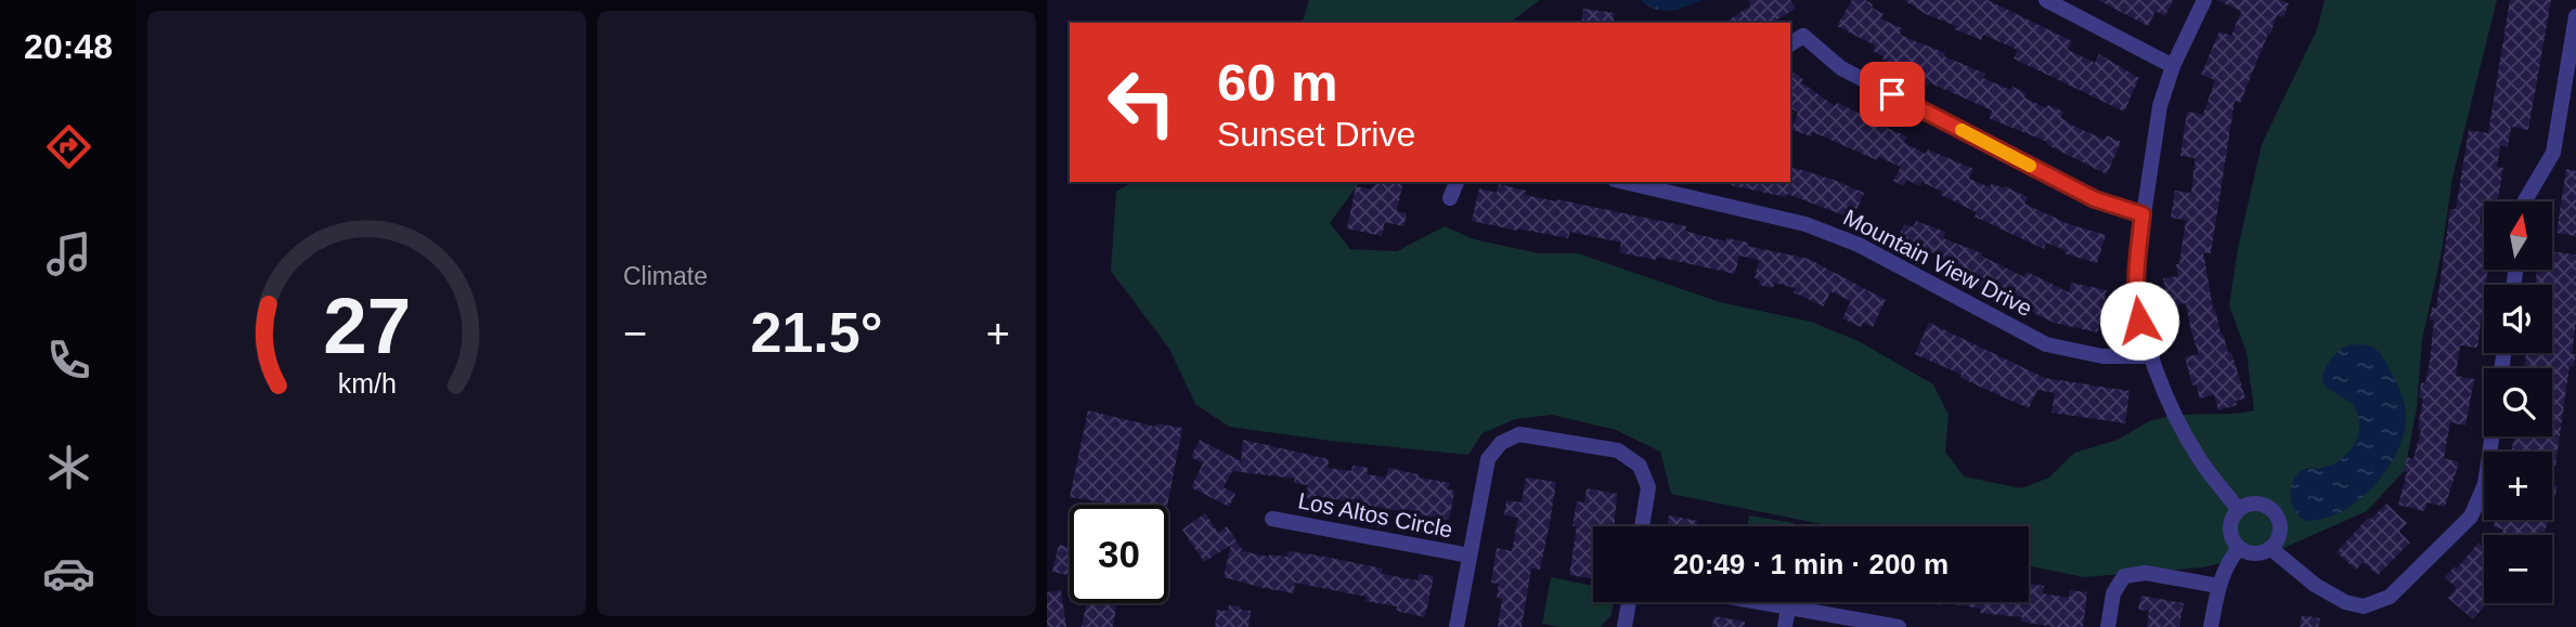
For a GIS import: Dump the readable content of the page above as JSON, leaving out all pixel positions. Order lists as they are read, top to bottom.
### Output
{
  "streets": {
    "street": ["Mountain View Drive", "Los Altos Circle"]
  },
  "north": "top",
  "page": {
    "tabs": "20:48",
    "tile": "Climate",
    "turn": ["60 m", "Sunset Drive"],
    "map_buttons": ["+", "−"],
    "heat": ["−", "21.5°", "+"],
    "limit": "30",
    "trip": "20:49 · 1 min · 200 m",
    "gauge": ["27", "km/h"]
  }
}
